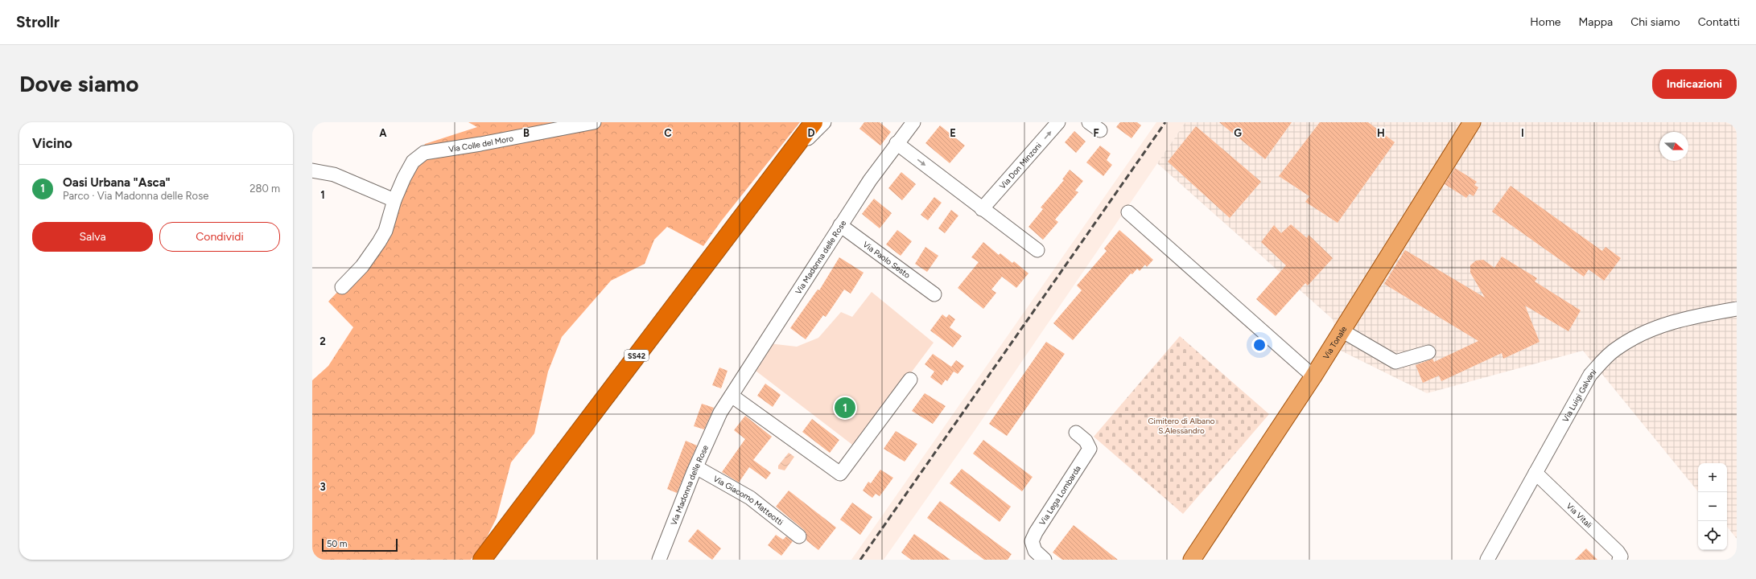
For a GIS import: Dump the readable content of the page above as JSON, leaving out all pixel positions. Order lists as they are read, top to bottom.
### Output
{
  "streets": {
    "highway": ["SS42"],
    "main road": ["Via Tonale"],
    "street": [
      "Via Colle del Moro",
      "Via Don Minzoni",
      "Via Madonna delle Rose",
      "Via Paolo Sesto",
      "Via Luigi Galvani",
      "Via Lega Lombarda",
      "Via Giacomo Matteotti",
      "Via Vitali"
    ]
  },
  "crossings": [
    ["Via Madonna delle Rose", "Via Paolo Sesto"],
    ["Via Madonna delle Rose", "Via Giacomo Matteotti"],
    ["Via Luigi Galvani", "Via Vitali"]
  ],
  "one_way": ["Via Don Minzoni"],
  "parks": ["Cimitero di Albano S.Alessandro"],
  "scale_bar": "50 m",
  "north": "right",
  "page": {
    "header": "Strollr",
    "nav": [
      "Home",
      "Mappa",
      "Chi siamo",
      "Contatti"
    ],
    "buttons": [
      "Indicazioni",
      ["Salva", "Condividi"]
    ],
    "title": "Dove siamo",
    "heading": "Vicino",
    "list": [
      {
        "mark": "1",
        "name": "Oasi Urbana \"Asca\"",
        "note": "Parco · Via Madonna delle Rose",
        "value": "280 m"
      }
    ],
    "pins": "1",
    "map_buttons": ["+", "−"],
    "scale": "50 m"
  },
  "grid": {
    "columns": [
      "A",
      "B",
      "C",
      "D",
      "E",
      "F",
      "G",
      "H",
      "I"
    ],
    "rows": ["1", "2", "3"]
  }
}
